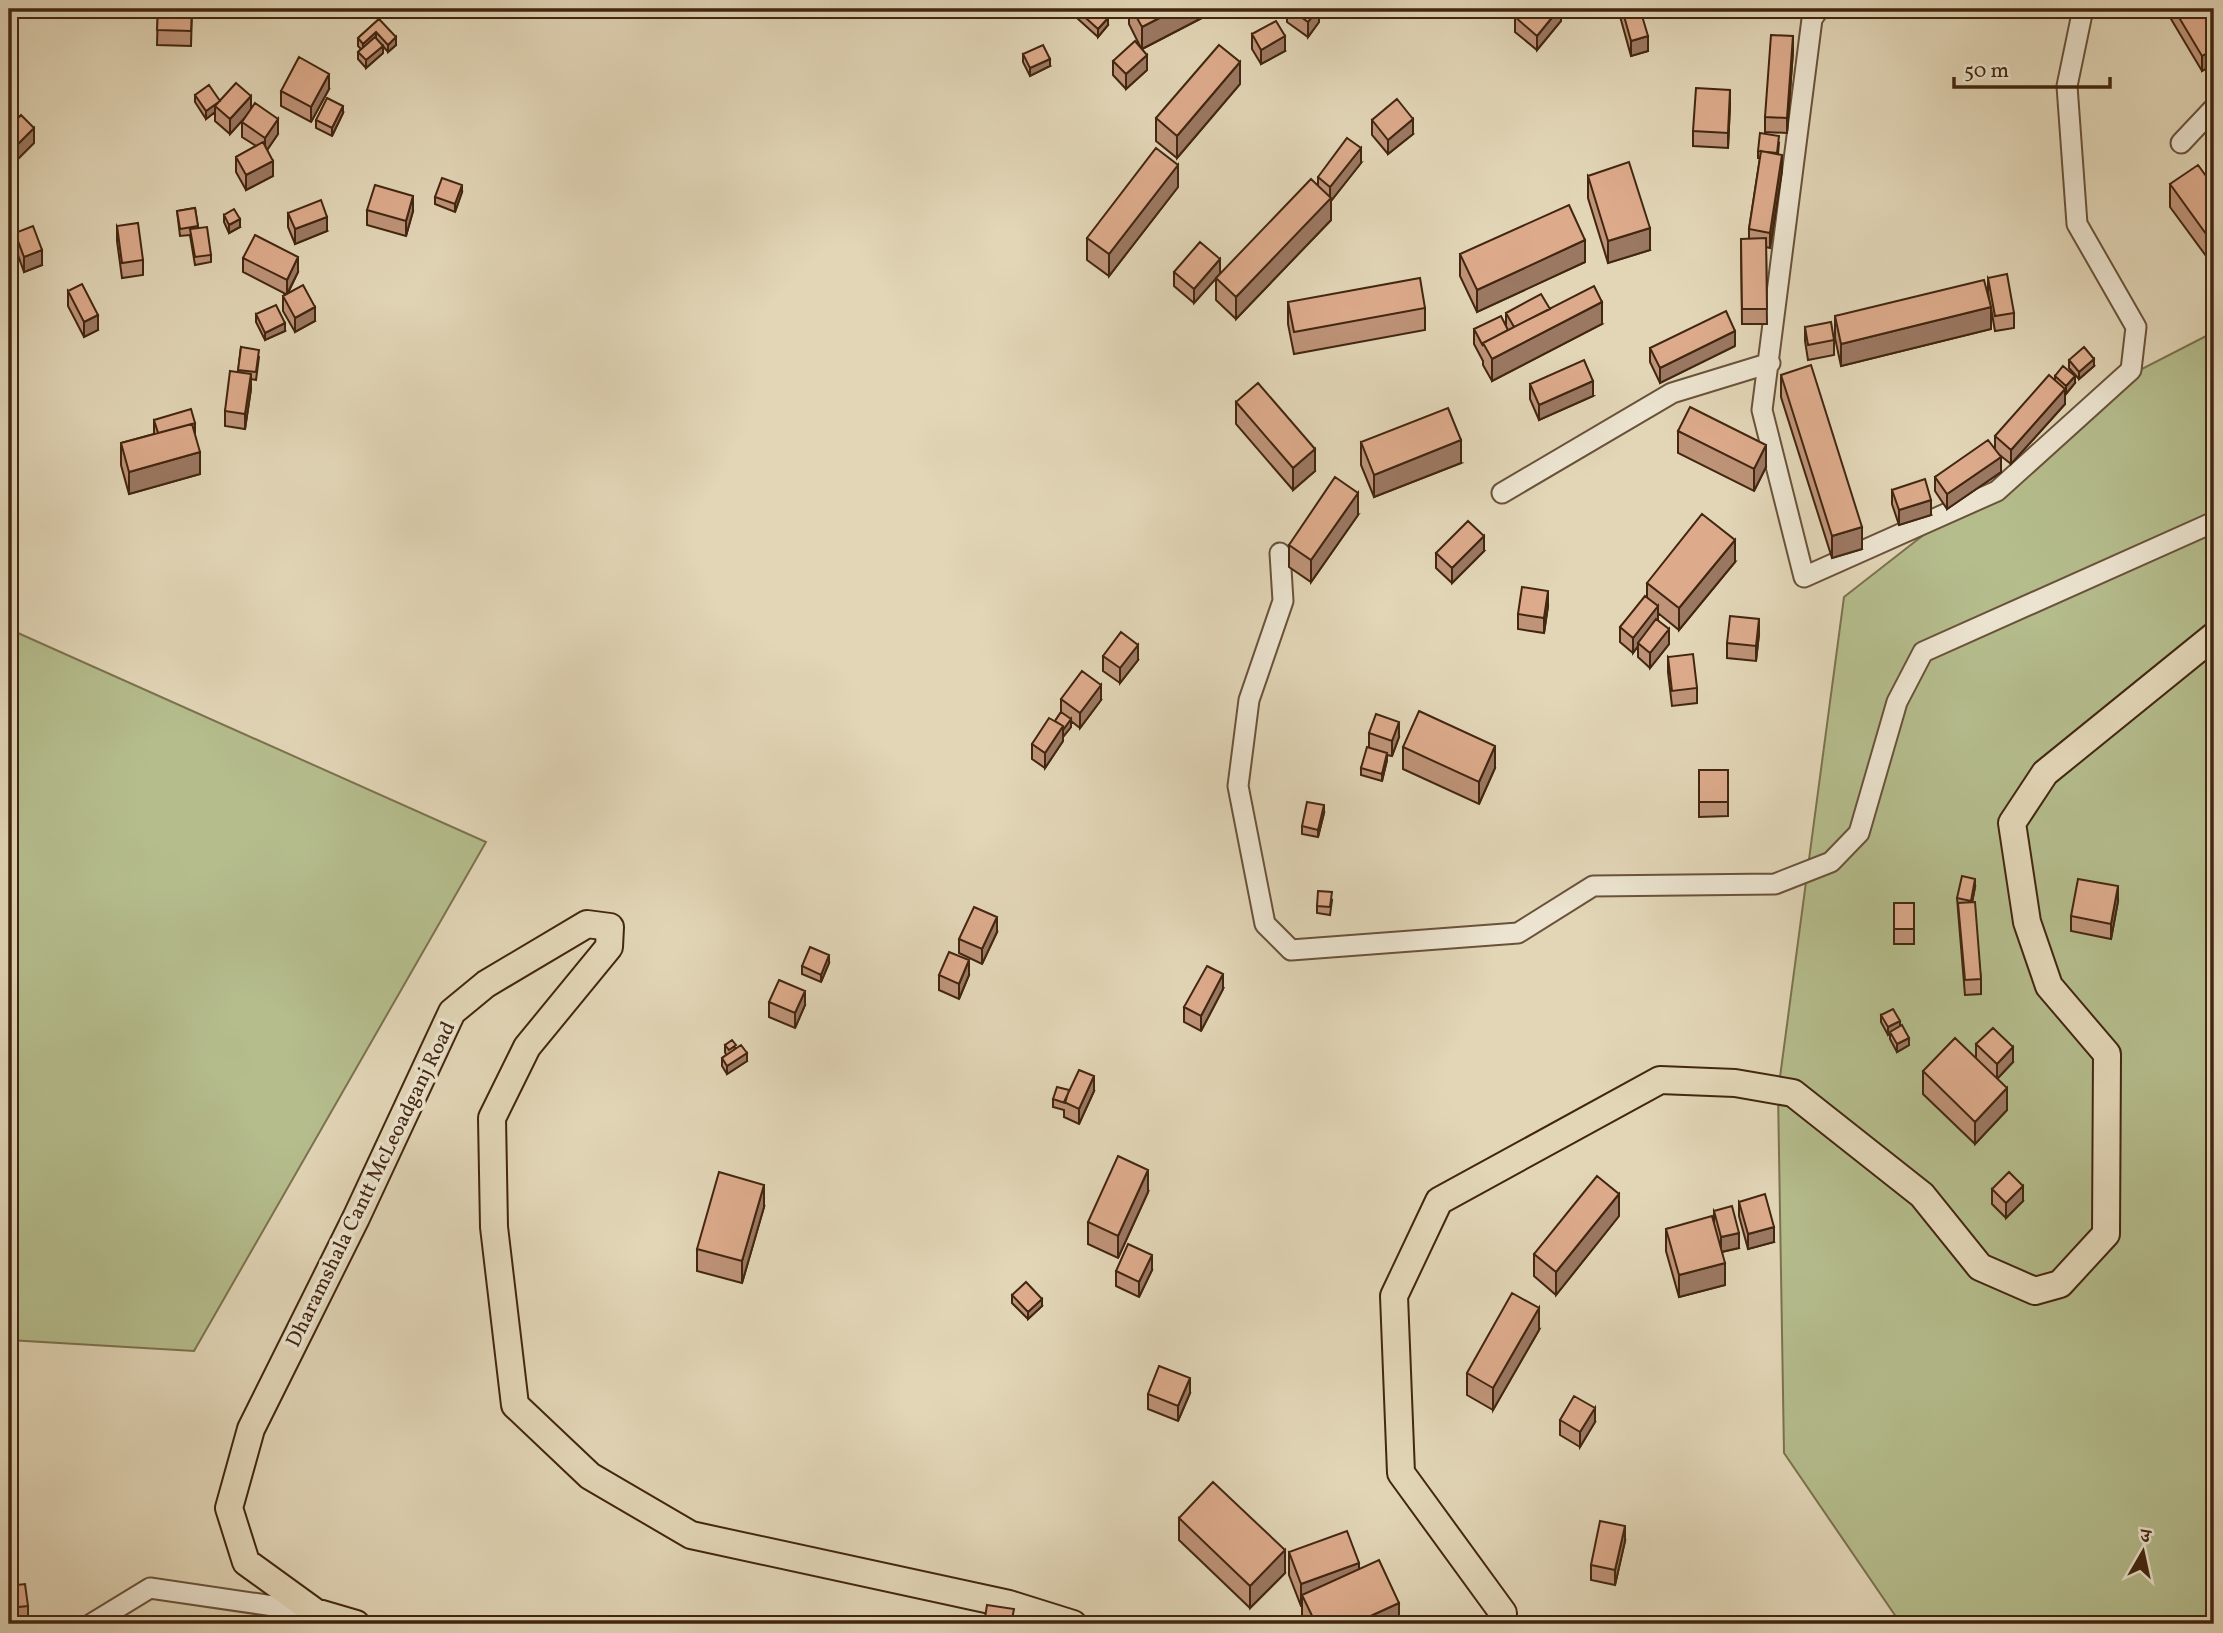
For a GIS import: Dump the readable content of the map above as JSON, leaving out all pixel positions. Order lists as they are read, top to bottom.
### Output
{
  "streets": {
    "main road": ["Dharamshala Cantt McLeoadganj Road"]
  },
  "scale_bar": "50 m",
  "north": "top"
}
